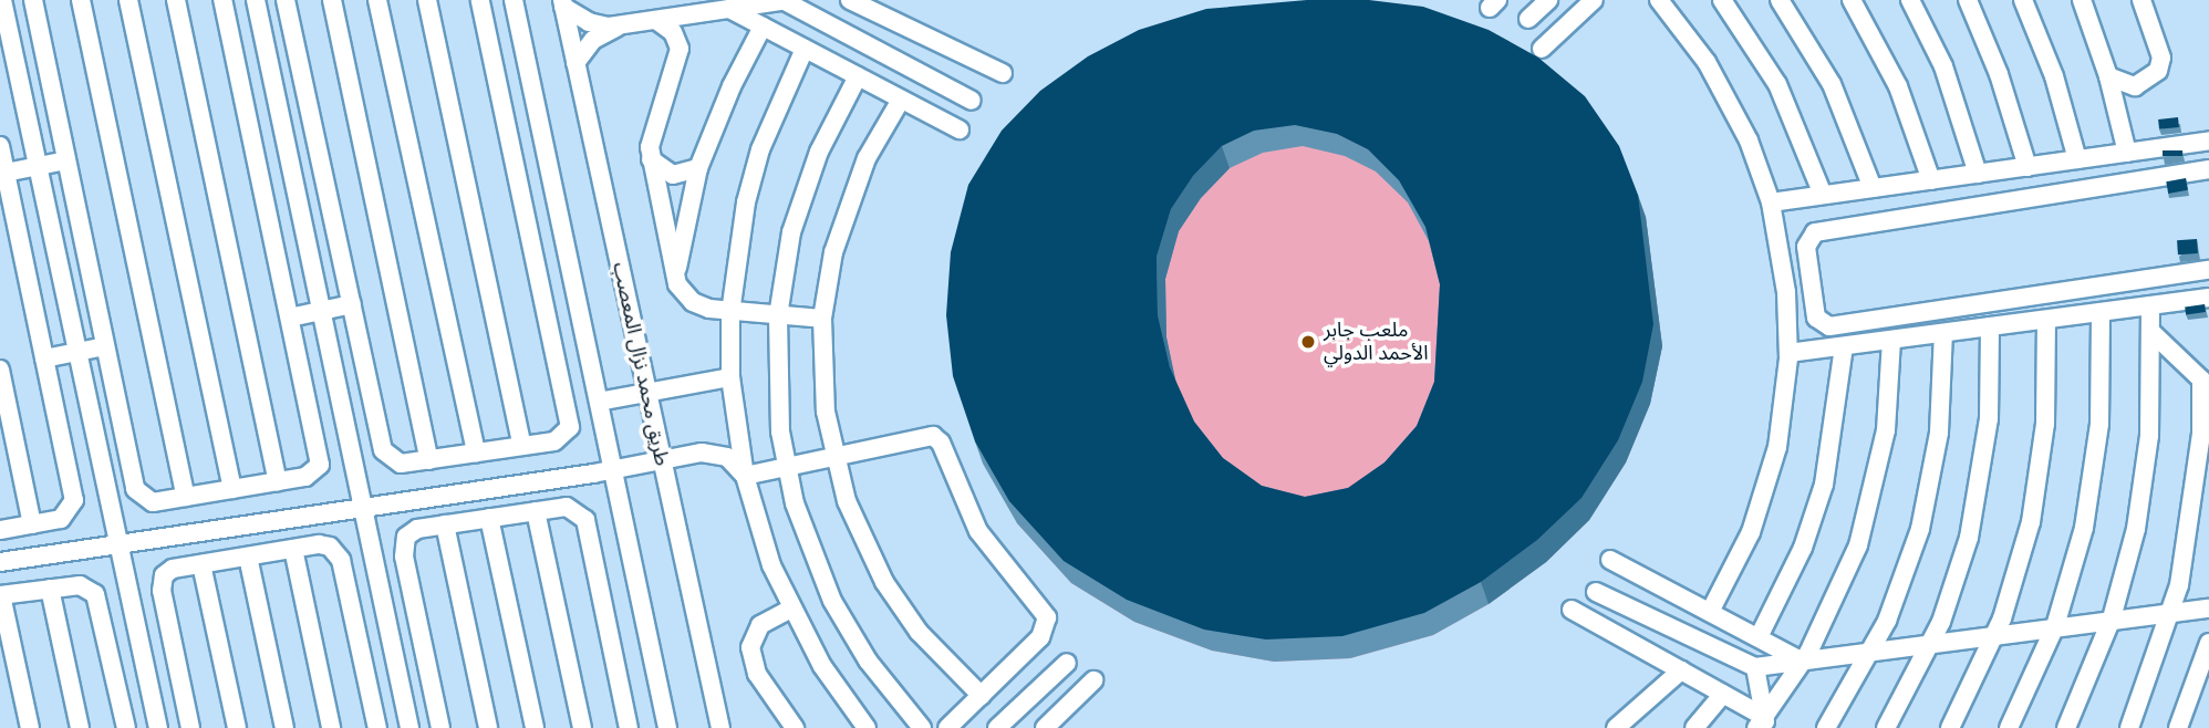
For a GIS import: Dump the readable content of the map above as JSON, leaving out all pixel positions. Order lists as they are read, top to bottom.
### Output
{
  "streets": {
    "street": ["طريق محمد نزال المعصب"]
  },
  "places": ["ملعب جابر الأحمد الدولي"]
}
